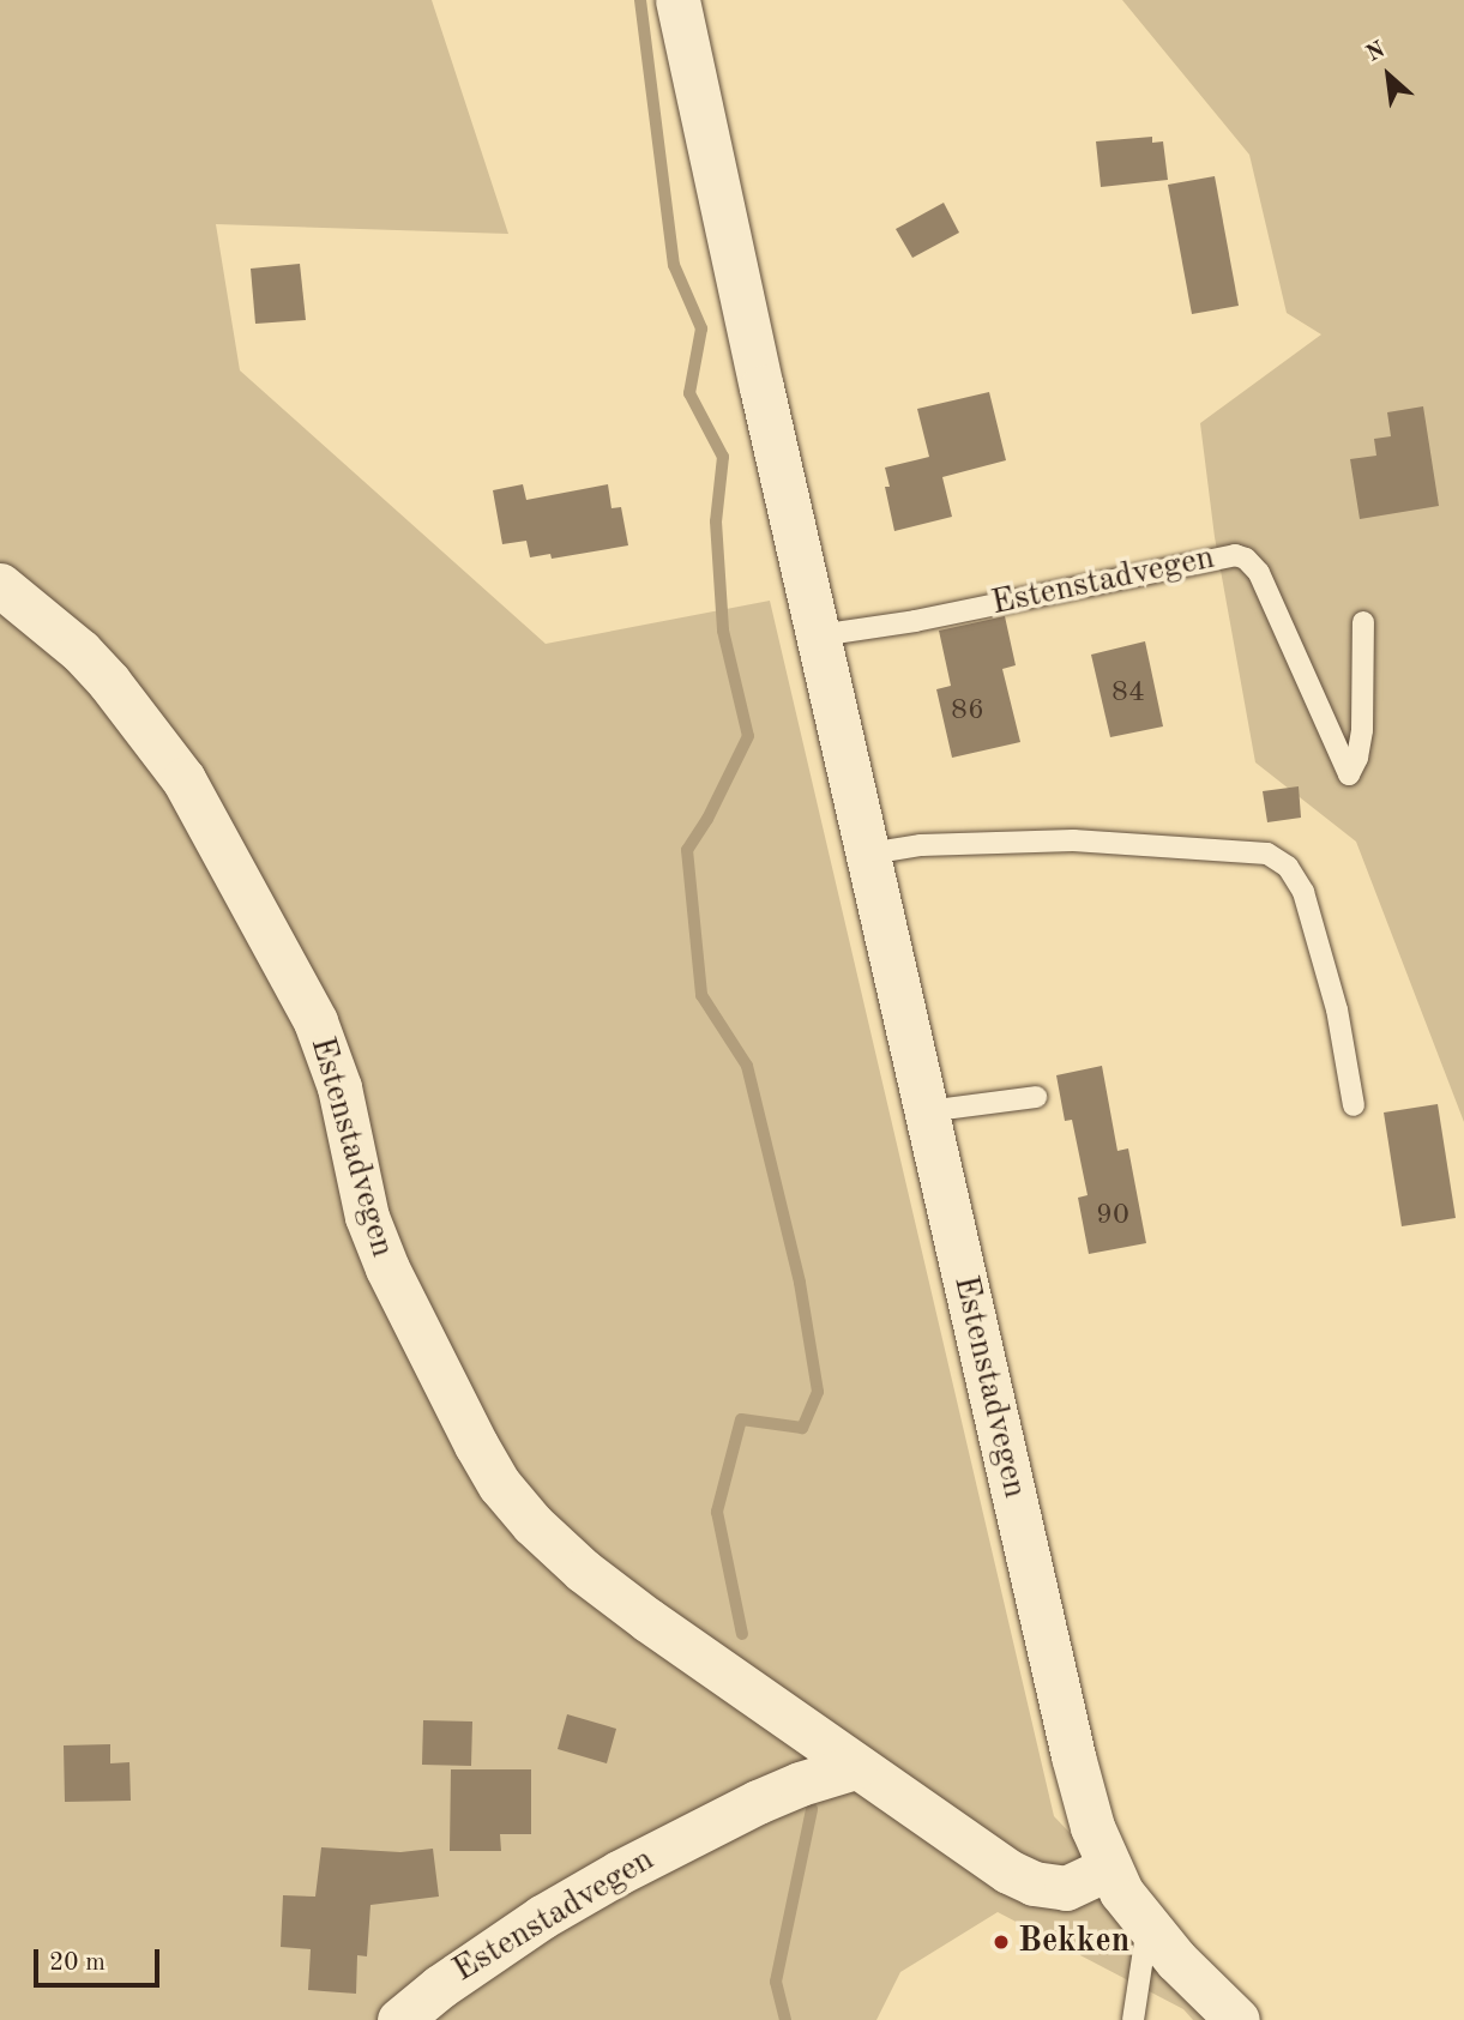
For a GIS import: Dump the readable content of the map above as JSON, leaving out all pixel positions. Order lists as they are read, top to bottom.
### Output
{
  "streets": {
    "street": ["Estenstadvegen"]
  },
  "places": ["Bekken"],
  "house_numbers": ["84", "86", "90"],
  "scale_bar": "20 m",
  "north": "top left"
}
